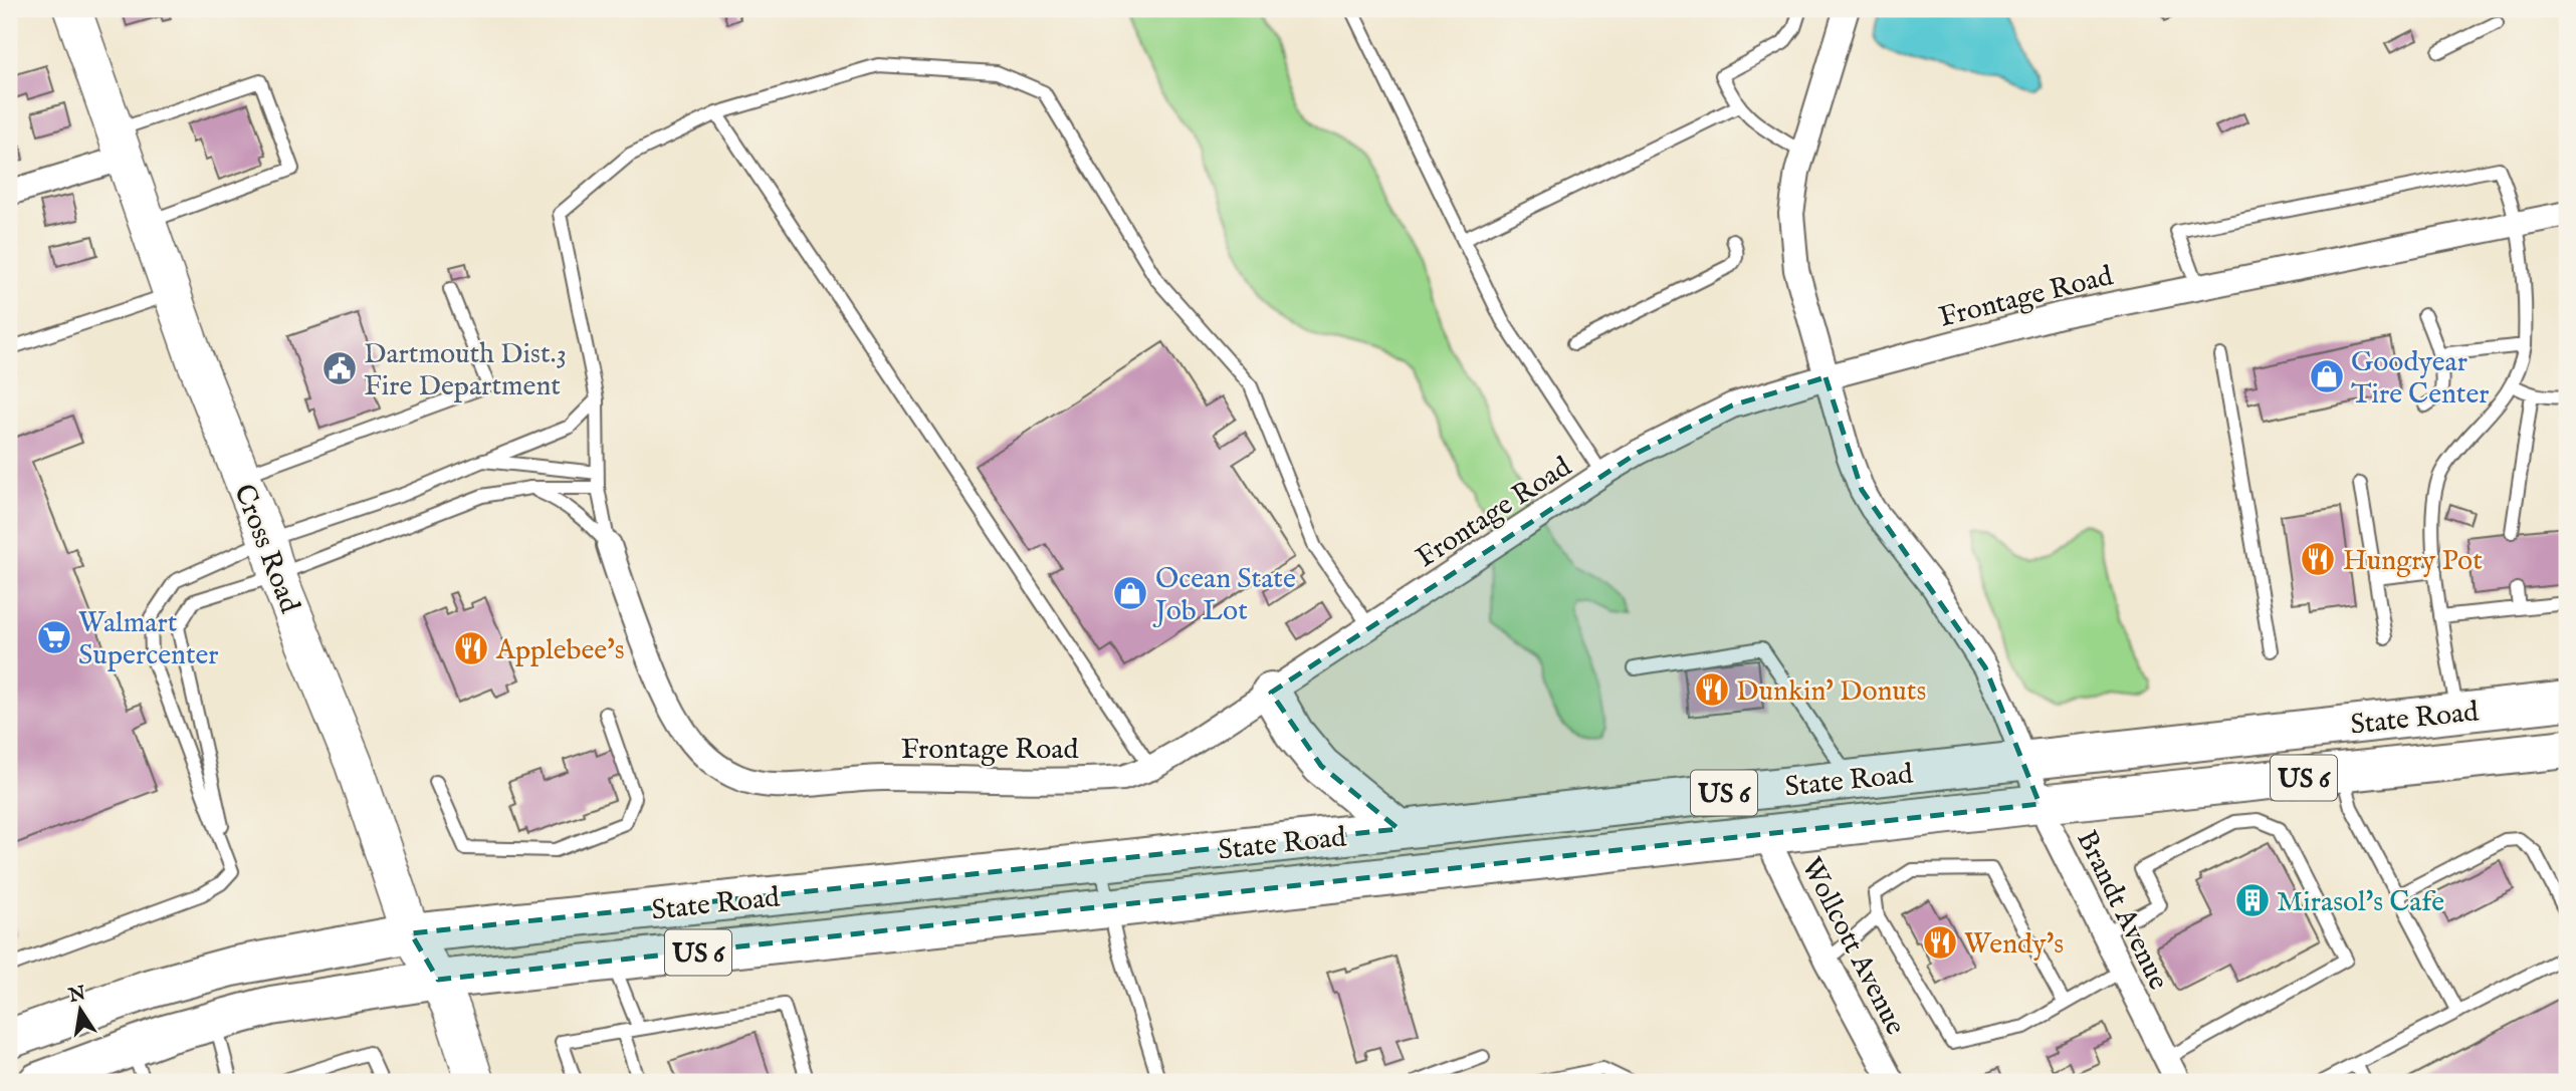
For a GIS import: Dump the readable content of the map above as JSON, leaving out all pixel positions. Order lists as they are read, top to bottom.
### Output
{
  "streets": {
    "main road": ["State Road", "US 6"],
    "street": [
      "Frontage Road",
      "Cross Road",
      "Brandt Avenue",
      "Wollcott Avenue"
    ]
  },
  "crossings": [
    ["Frontage Road", "Brandt Avenue"],
    ["Cross Road", "State Road"],
    ["State Road", "Brandt Avenue"],
    ["State Road", "Wollcott Avenue"]
  ],
  "places": {
    "public building": ["Dartmouth Dist.3 Fire Department"],
    "shop": ["Goodyear Tire Center", "Ocean State Job Lot"],
    "restaurant": [
      "Hungry Pot",
      "Applebee's",
      "Dunkin' Donuts",
      "Wendy's"
    ],
    "supermarket": ["Walmart Supercenter"],
    "building": ["Mirasol's Cafe"]
  },
  "north": "top"
}
